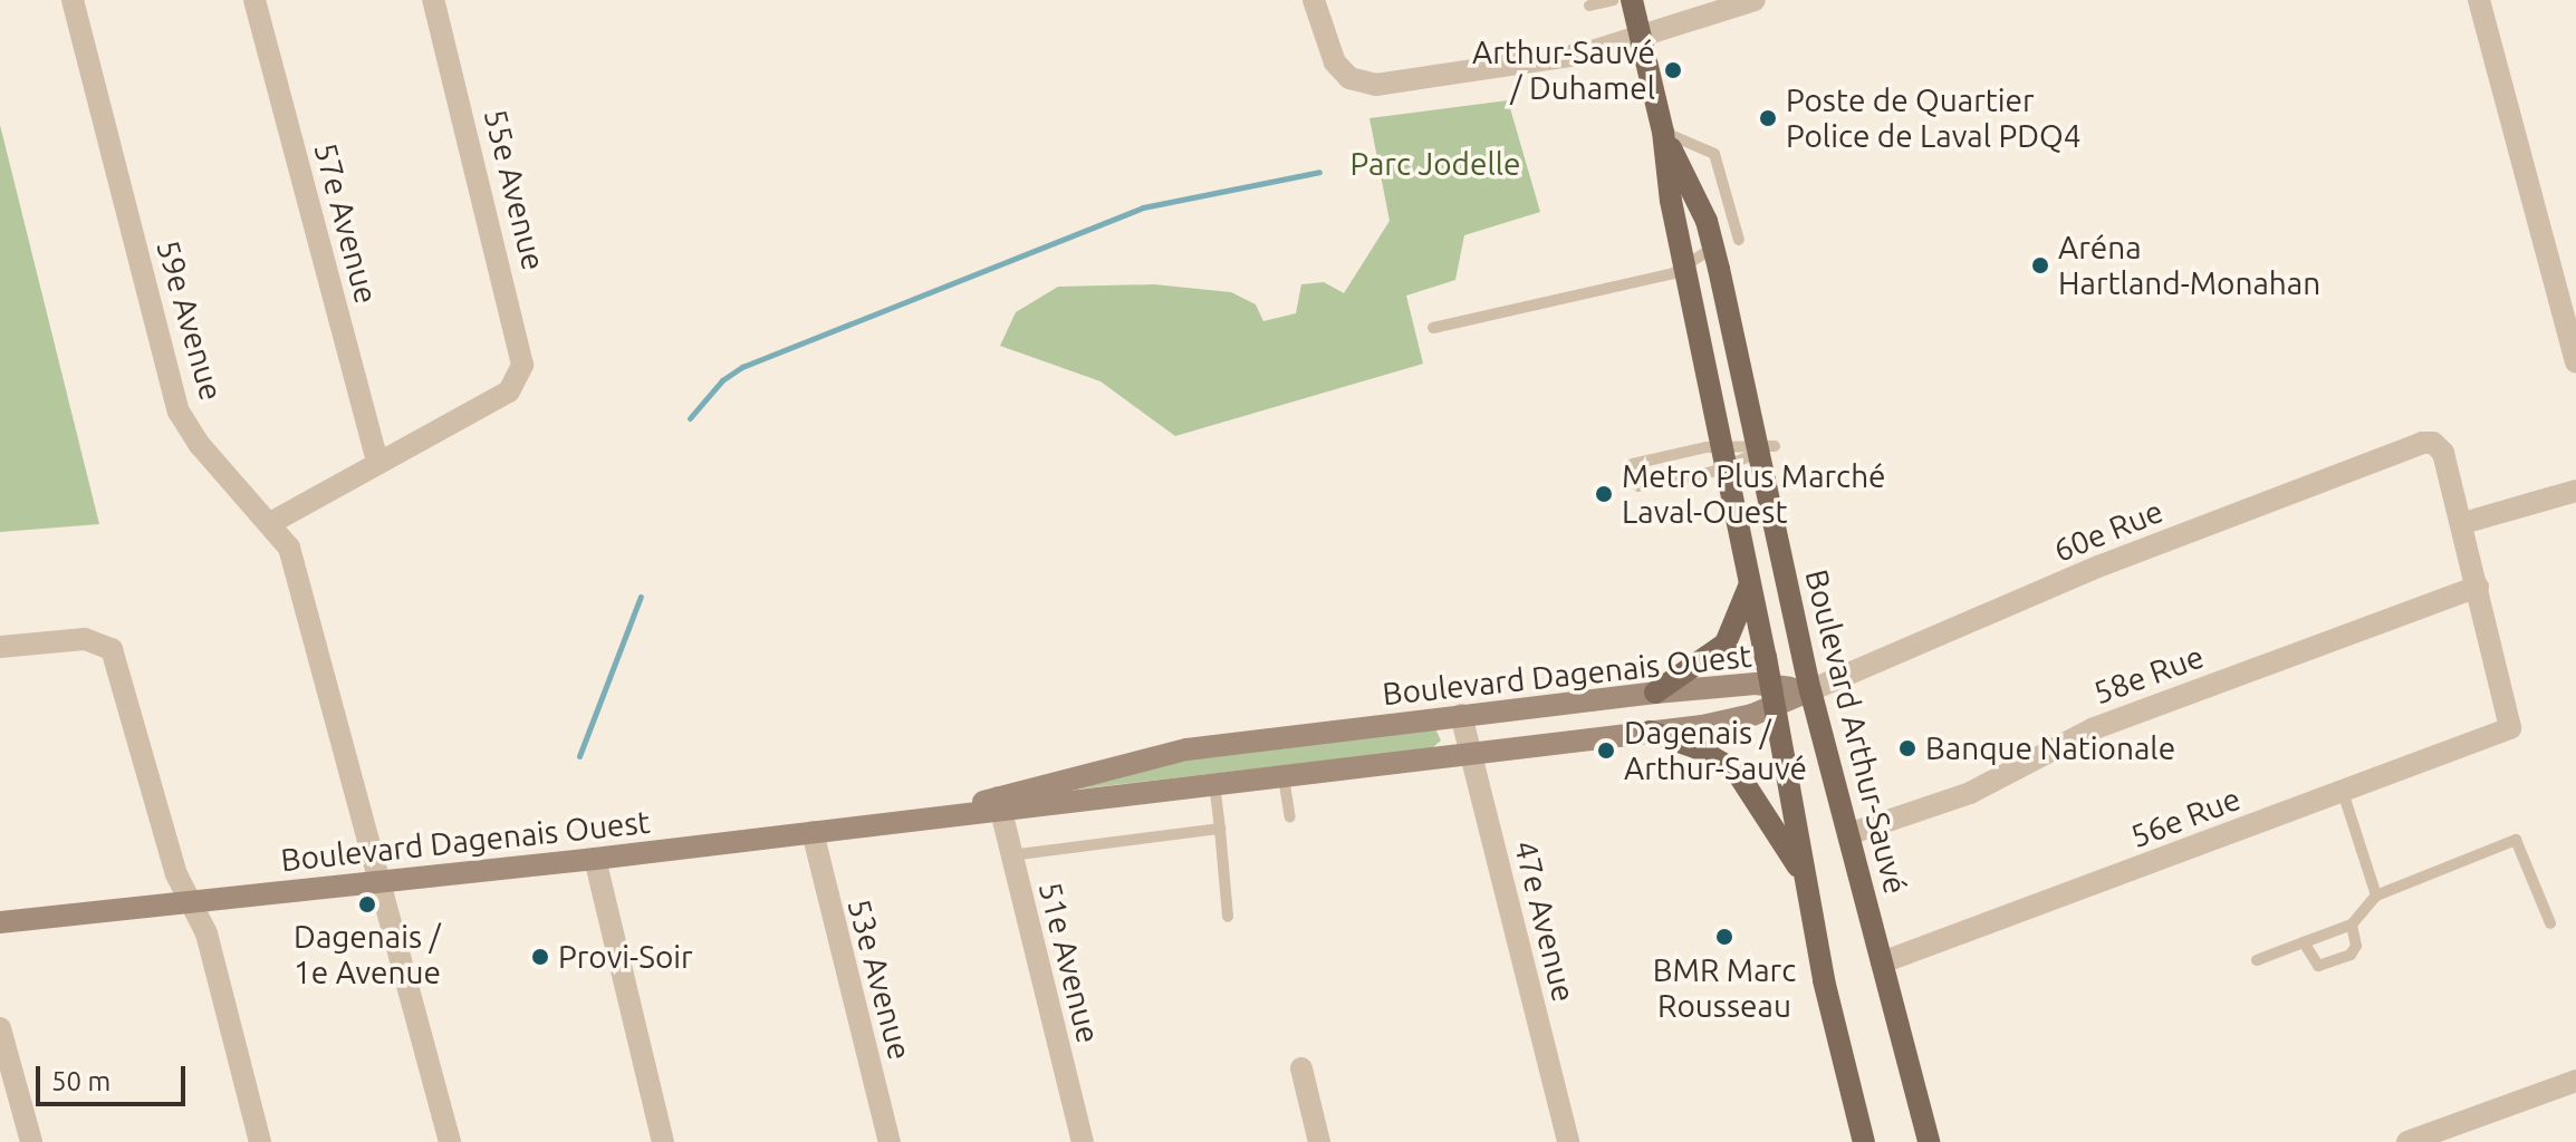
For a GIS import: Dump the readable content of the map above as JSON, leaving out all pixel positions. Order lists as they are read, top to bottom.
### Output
{
  "streets": {
    "main road": ["Boulevard Dagenais Ouest", "Boulevard Arthur-Sauvé"],
    "street": [
      "55e Avenue",
      "57e Avenue",
      "59e Avenue",
      "60e Rue",
      "58e Rue",
      "56e Rue",
      "47e Avenue",
      "51e Avenue",
      "53e Avenue"
    ]
  },
  "crossings": [
    ["55e Avenue", "57e Avenue"],
    ["59e Avenue", "Boulevard Dagenais Ouest"],
    ["60e Rue", "Boulevard Dagenais Ouest"],
    ["60e Rue", "Boulevard Arthur-Sauvé"],
    ["Boulevard Dagenais Ouest", "Boulevard Arthur-Sauvé"],
    ["Boulevard Dagenais Ouest", "47e Avenue"],
    ["Boulevard Dagenais Ouest", "51e Avenue"],
    ["Boulevard Dagenais Ouest", "53e Avenue"],
    ["58e Rue", "Boulevard Arthur-Sauvé"],
    ["58e Rue", "56e Rue"],
    ["Boulevard Arthur-Sauvé", "56e Rue"]
  ],
  "parks": ["Parc Jodelle"],
  "places": [
    "Arthur-Sauvé / Duhamel",
    "Poste de Quartier Police de Laval PDQ4",
    "Aréna Hartland-Monahan",
    "Metro Plus Marché Laval-Ouest",
    "Banque Nationale",
    "Dagenais / Arthur-Sauvé",
    "Dagenais / 1e Avenue",
    "BMR Marc Rousseau",
    "Provi-Soir"
  ],
  "scale_bar": "50 m"
}
